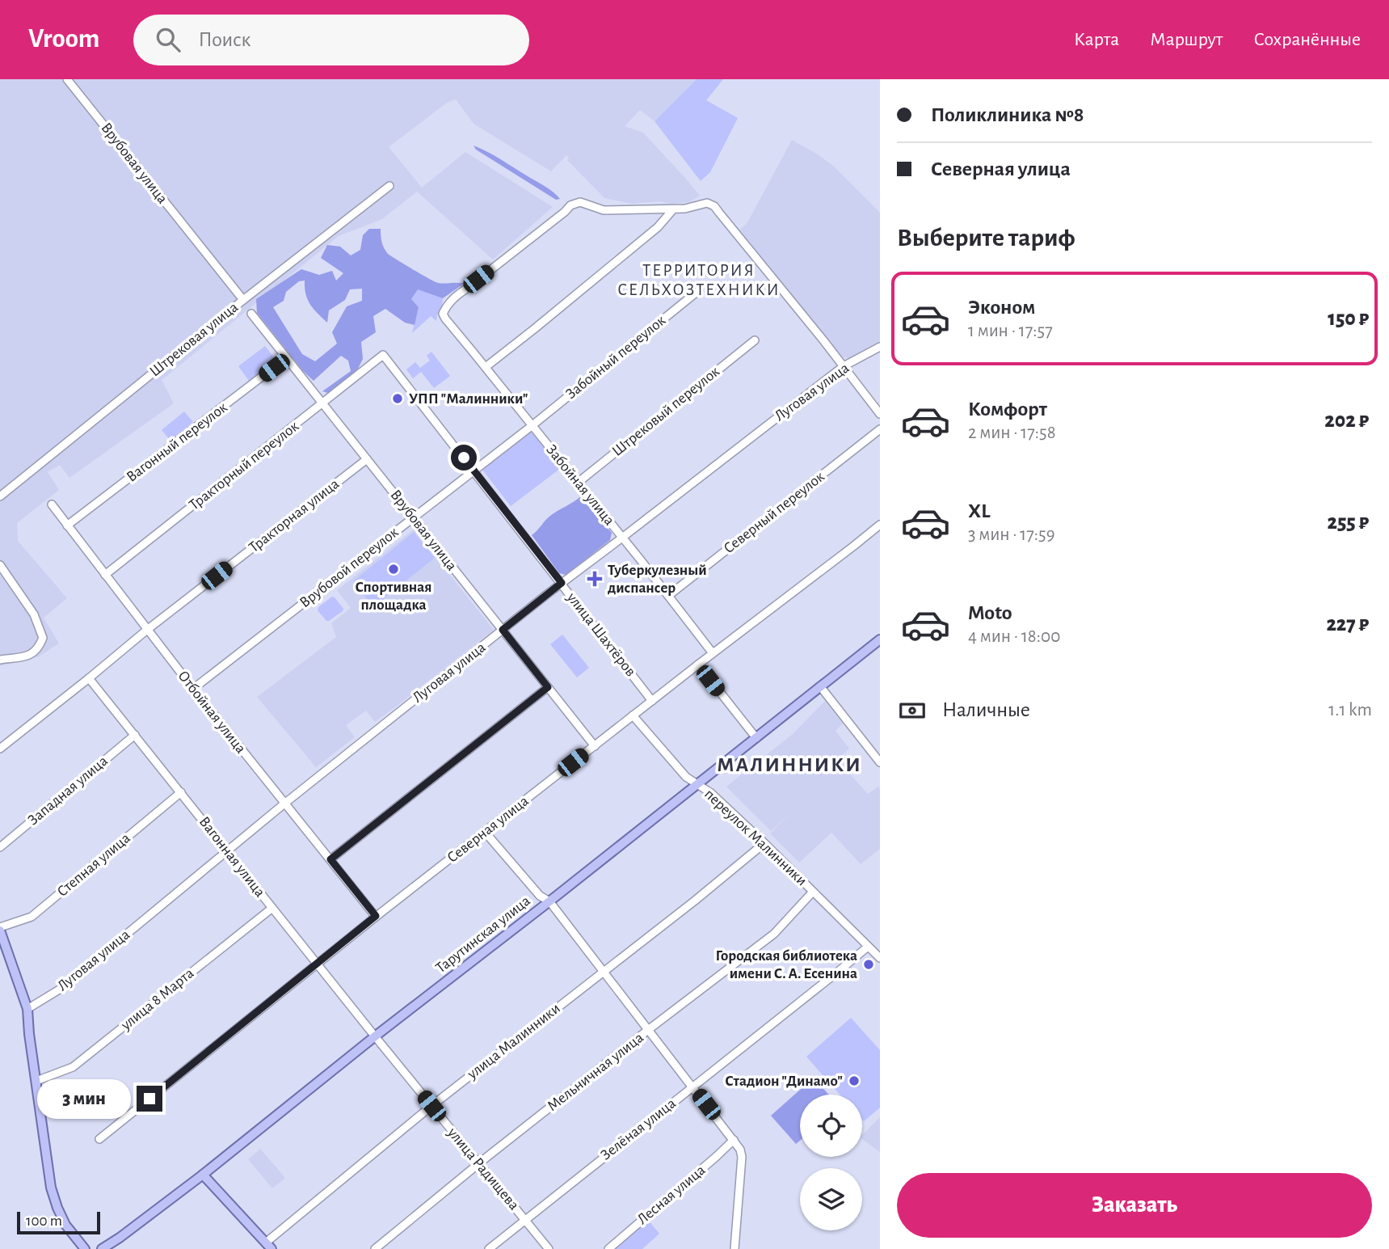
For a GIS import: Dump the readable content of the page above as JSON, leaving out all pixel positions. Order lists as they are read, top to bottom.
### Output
{
  "streets": {
    "main road": ["Тарутинская улица"],
    "street": [
      "Врубовая улица",
      "Штрековая улица",
      "Забойный переулок",
      "Луговая улица",
      "Штрековый переулок",
      "Вагонный переулок",
      "Тракторный переулок",
      "Забойная улица",
      "Северный переулок",
      "Тракторная улица",
      "Врубовой переулок",
      "улица Шахтёров",
      "Отбойная улица",
      "Западная улица",
      "Северная улица",
      "переулок Малинники",
      "Вагонная улица",
      "Степная улица",
      "улица 8 Марта",
      "улица Малинники",
      "Мельничная улица",
      "Зелёная улица",
      "улица Радищева",
      "Лесная улица"
    ]
  },
  "crossings": [
    ["Врубовая улица", "Штрековая улица"],
    ["Врубовая улица", "Луговая улица"],
    ["Врубовая улица", "Вагонный переулок"],
    ["Врубовая улица", "Тракторный переулок"],
    ["Врубовая улица", "Тракторная улица"],
    ["Врубовая улица", "Врубовой переулок"],
    ["Врубовая улица", "Северная улица"],
    ["Забойный переулок", "Забойная улица"],
    ["Забойный переулок", "Врубовой переулок"],
    ["Луговая улица", "Забойная улица"],
    ["Луговая улица", "улица Шахтёров"],
    ["Луговая улица", "Отбойная улица"],
    ["Луговая улица", "Вагонная улица"],
    ["Штрековый переулок", "Забойная улица"],
    ["Вагонный переулок", "Отбойная улица"],
    ["Тракторный переулок", "улица Шахтёров"],
    ["Тракторный переулок", "Отбойная улица"],
    ["Забойная улица", "Северный переулок"],
    ["Забойная улица", "Врубовой переулок"],
    ["Забойная улица", "Северная улица"],
    ["Тракторная улица", "Отбойная улица"],
    ["Тракторная улица", "Вагонная улица"],
    ["Врубовой переулок", "улица Шахтёров"],
    ["Врубовой переулок", "Отбойная улица"],
    ["улица Шахтёров", "Северная улица"],
    ["Отбойная улица", "Северная улица"],
    ["Западная улица", "Вагонная улица"],
    ["Северная улица", "переулок Малинники"],
    ["Северная улица", "Вагонная улица"],
    ["переулок Малинники", "Тарутинская улица"],
    ["переулок Малинники", "улица Малинники"],
    ["переулок Малинники", "Мельничная улица"],
    ["переулок Малинники", "Зелёная улица"],
    ["Вагонная улица", "Степная улица"],
    ["Вагонная улица", "Тарутинская улица"],
    ["Вагонная улица", "улица 8 Марта"],
    ["Вагонная улица", "улица Радищева"],
    ["Тарутинская улица", "улица Радищева"],
    ["улица Малинники", "улица Радищева"],
    ["Мельничная улица", "улица Радищева"],
    ["Зелёная улица", "улица Радищева"]
  ],
  "districts": ["ТЕРРИТОРИЯ СЕЛЬХОЗТЕХНИКИ", "МАЛИННИКИ"],
  "places": {
    "other": [
      "УПП \"Малинники\"",
      "Спортивная площадка",
      "Городская библиотека имени С. А. Есенина",
      "Стадион \"Динамо\""
    ],
    "health": ["Туберкулезный диспансер"]
  },
  "scale_bar": "100 m",
  "page": {
    "header": "Vroom",
    "search": "Поиск",
    "nav": ["Карта", "Маршрут", "Сохранённые"],
    "banner": ["Поликлиника №8", "Северная улица"],
    "heading": "Выберите тариф",
    "list": [
      {
        "name": "Эконом",
        "note": "1 мин · 17:57",
        "value": "150 ₽"
      },
      {
        "name": "Комфорт",
        "note": "2 мин · 17:58",
        "value": "202 ₽"
      },
      {
        "name": "XL",
        "note": "3 мин · 17:59",
        "value": "255 ₽"
      },
      {
        "name": "Moto",
        "note": "4 мин · 18:00",
        "value": "227 ₽"
      }
    ],
    "pay": ["Наличные", "1.1 km"],
    "bubble": "3 мин",
    "buttons": "Заказать",
    "scale": "100 m"
  }
}
